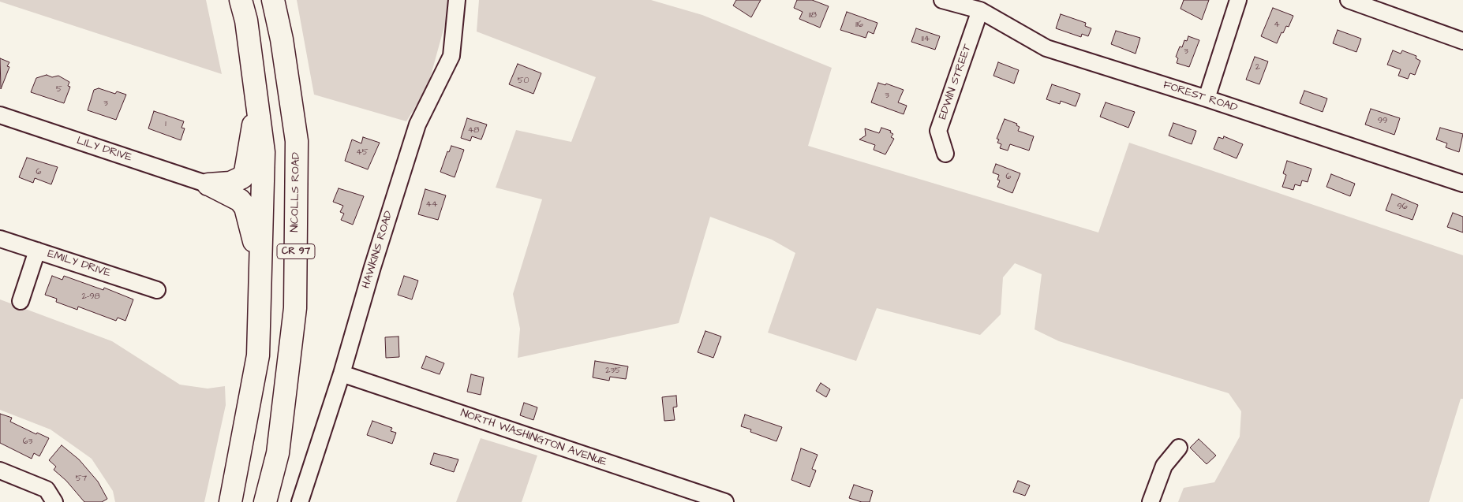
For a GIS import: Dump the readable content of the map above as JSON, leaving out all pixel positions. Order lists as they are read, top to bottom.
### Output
{
  "streets": {
    "highway": ["NICOLLS ROAD", "CR 97"],
    "street": [
      "EDWIN STREET",
      "FOREST ROAD",
      "LILY DRIVE",
      "HAWKINS ROAD",
      "EMILY DRIVE",
      "NORTH WASHINGTON AVENUE"
    ]
  },
  "crossings": [
    ["EDWIN STREET", "FOREST ROAD"],
    ["HAWKINS ROAD", "NORTH WASHINGTON AVENUE"]
  ],
  "house_numbers": [
    "118",
    "116",
    "4",
    "114",
    "3",
    "2",
    "50",
    "5",
    "3",
    "3",
    "99",
    "1",
    "48",
    "45",
    "6",
    "6",
    "44",
    "96",
    "2-98",
    "235",
    "63",
    "57"
  ]
}
